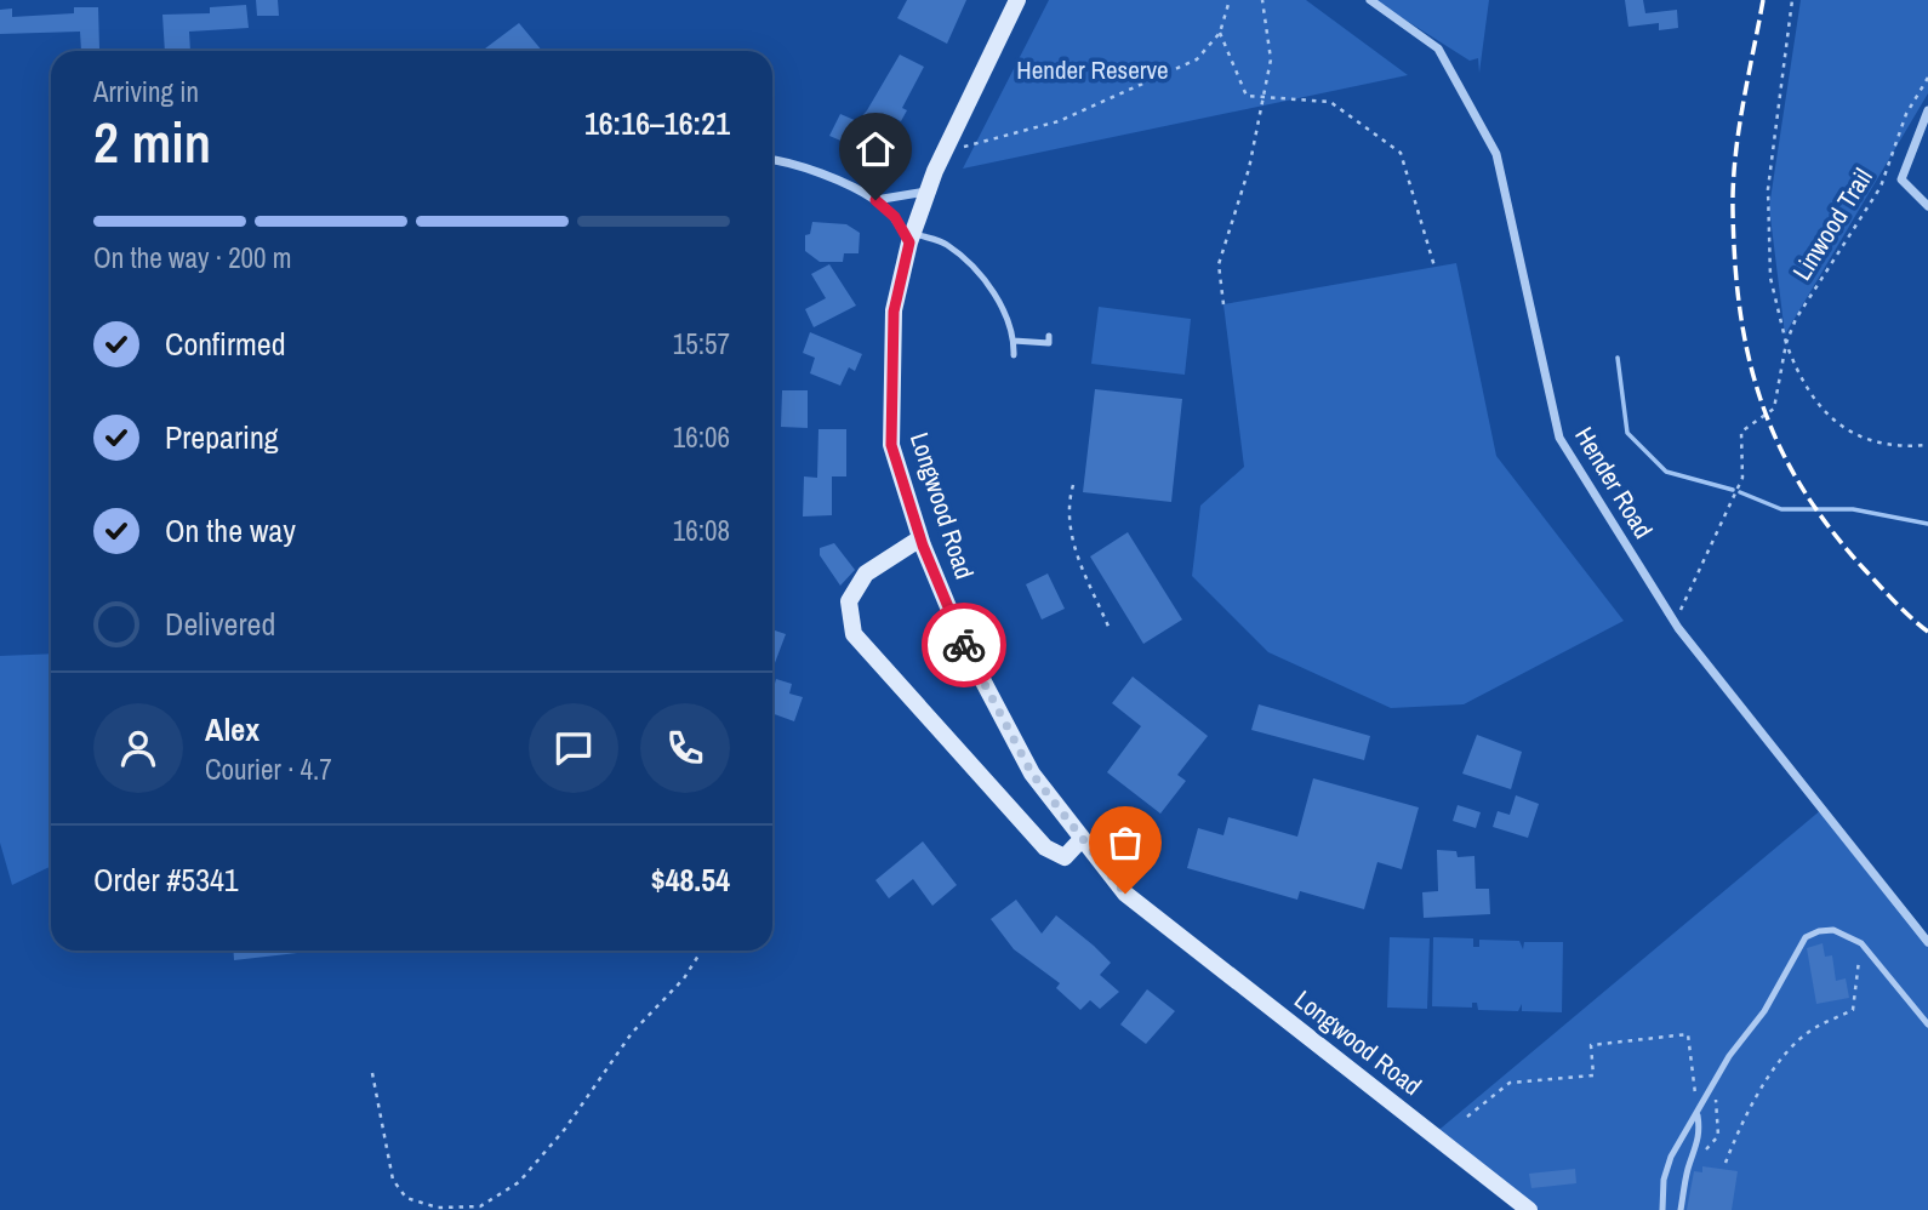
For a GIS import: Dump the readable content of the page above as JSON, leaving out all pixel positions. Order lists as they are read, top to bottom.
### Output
{
  "streets": {
    "street": ["Hender Road", "Longwood Road"],
    "path": ["Linwood Trail"]
  },
  "parks": ["Hender Reserve"],
  "page": {
    "heading": ["2 min", "Arriving in", "16:16–16:21"],
    "panel": [
      "Alex",
      "Courier · 4.7",
      "Order #5341",
      "$48.54"
    ],
    "bar": "On the way · 200 m",
    "list": [
      ["Confirmed", "15:57"],
      ["Preparing", "16:06"],
      ["On the way", "16:08"],
      "Delivered"
    ]
  }
}
